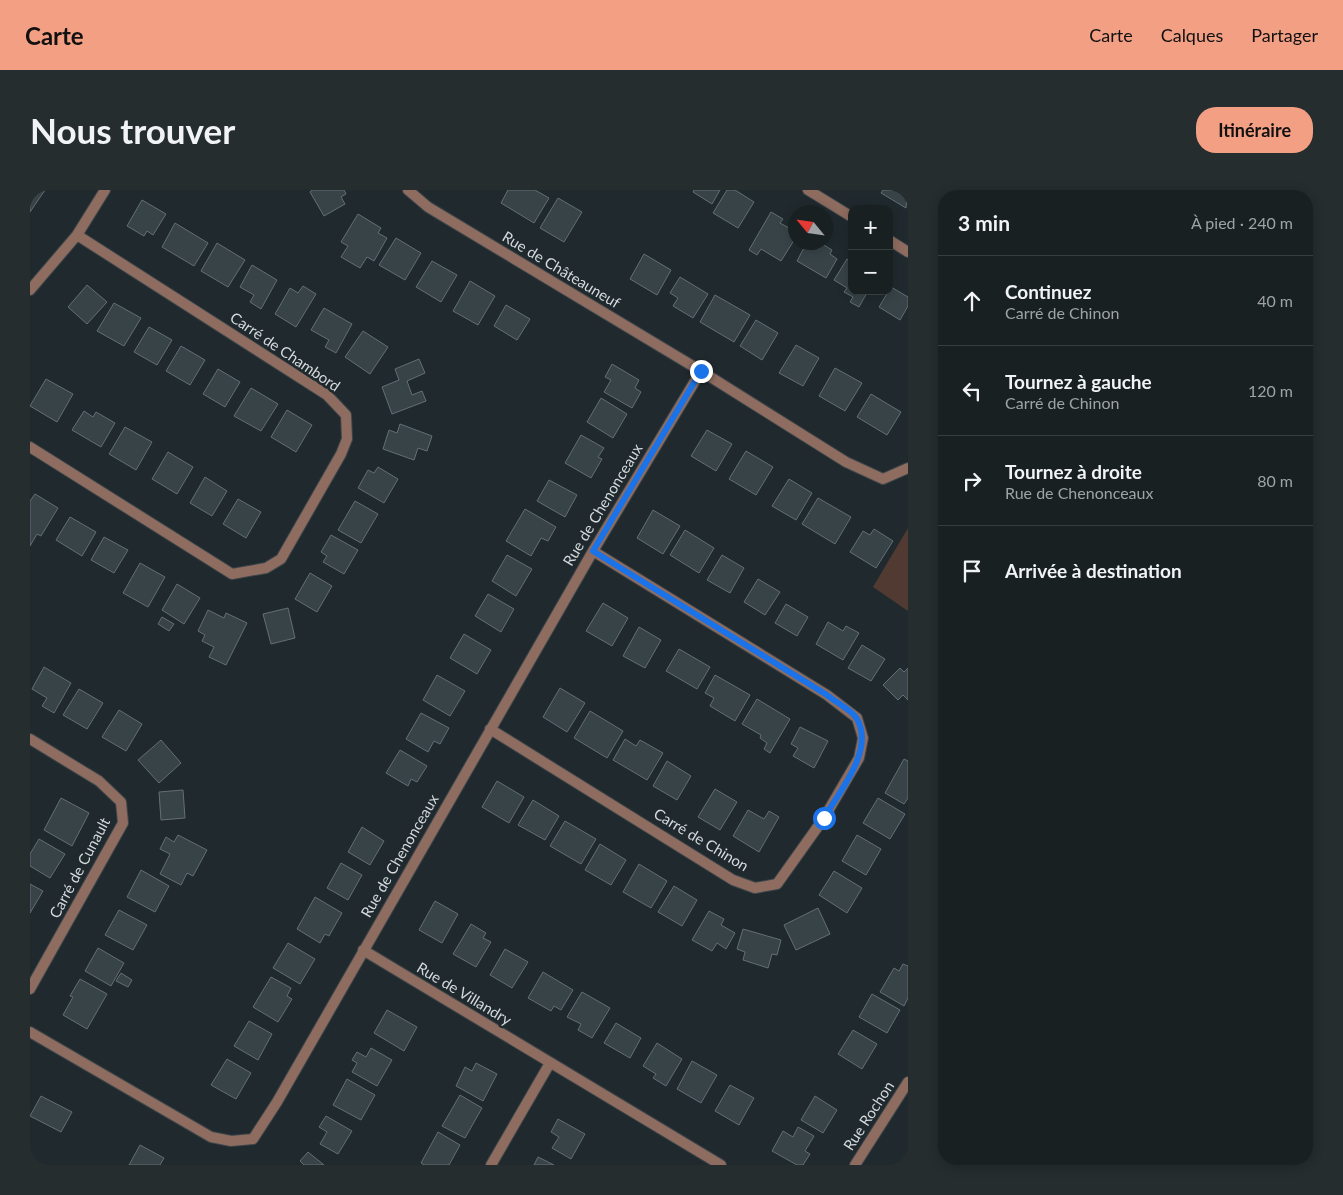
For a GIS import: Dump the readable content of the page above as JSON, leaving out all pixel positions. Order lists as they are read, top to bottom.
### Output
{
  "streets": {
    "street": [
      "Rue de Châteauneuf",
      "Carré de Chambord",
      "Rue de Chenonceaux",
      "Carré de Chinon",
      "Carré de Cunault",
      "Rue de Villandry",
      "Rue Rochon"
    ]
  },
  "crossings": [
    ["Rue de Châteauneuf", "Rue de Chenonceaux"],
    ["Rue de Chenonceaux", "Carré de Chinon"],
    ["Rue de Chenonceaux", "Rue de Villandry"]
  ],
  "north": "top left",
  "page": {
    "header": "Carte",
    "nav": ["Carte", "Calques", "Partager"],
    "buttons": "Itinéraire",
    "title": "Nous trouver",
    "heading": ["3 min", "À pied · 240 m"],
    "map_buttons": ["+", "−"],
    "list": [
      ["Continuez", "Carré de Chinon", "40 m"],
      ["Tournez à gauche", "Carré de Chinon", "120 m"],
      ["Tournez à droite", "Rue de Chenonceaux", "80 m"],
      "Arrivée à destination"
    ]
  }
}
